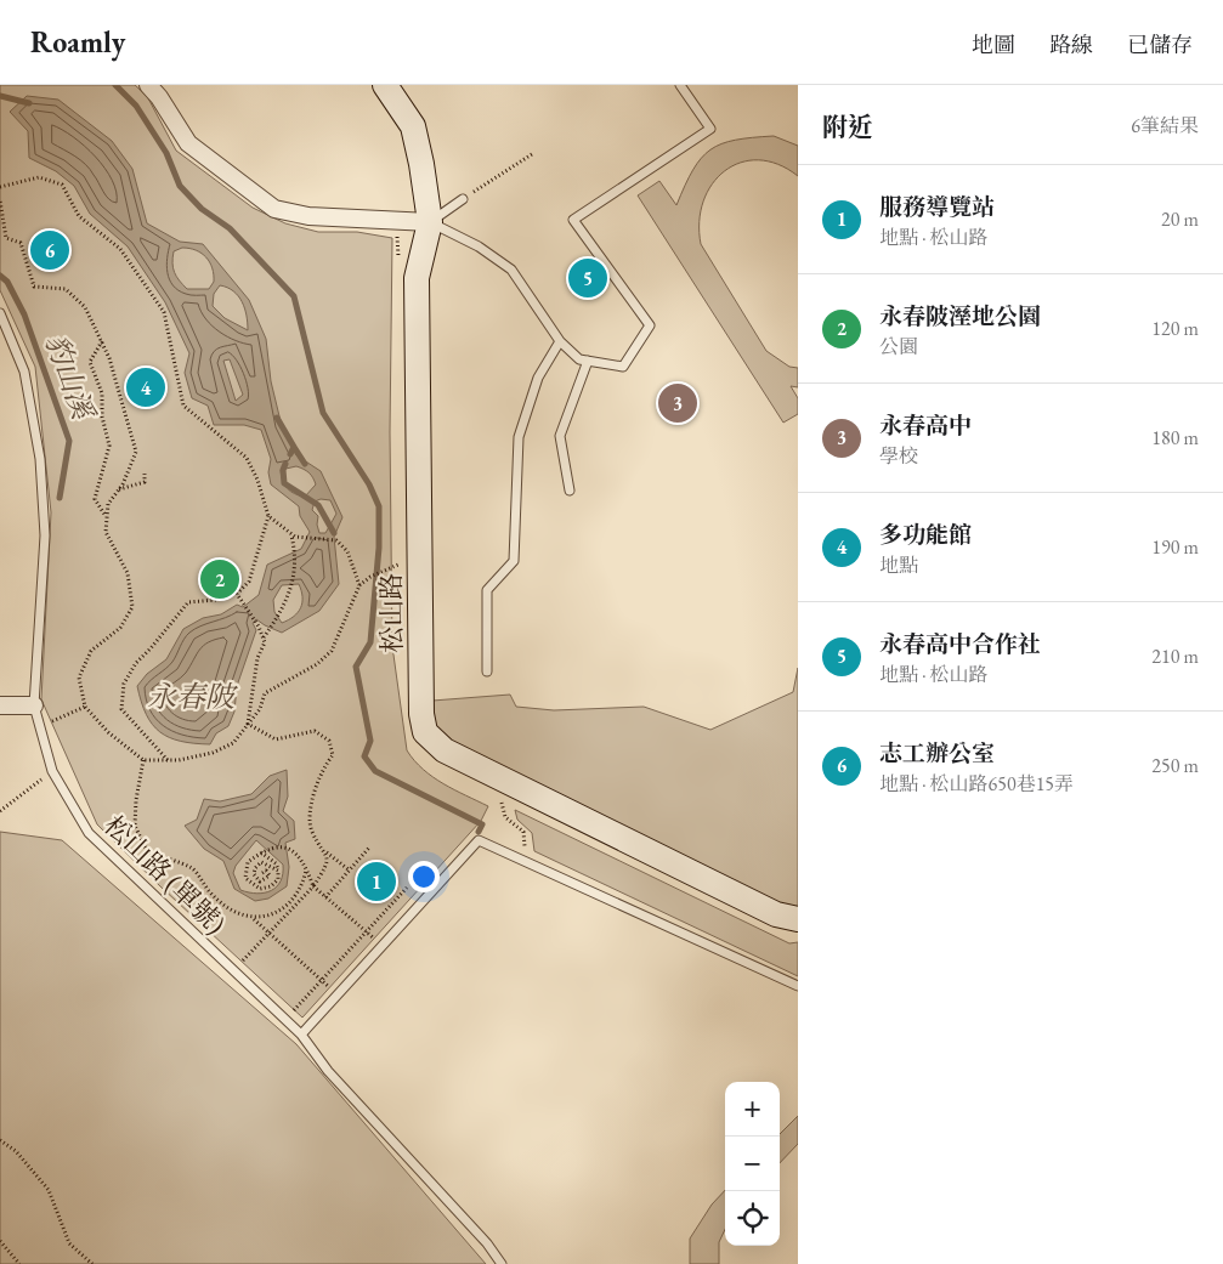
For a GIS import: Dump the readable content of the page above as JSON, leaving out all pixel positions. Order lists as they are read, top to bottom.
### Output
{
  "streets": {
    "street": ["松山路"],
    "lane": ["松山路 (單號)"]
  },
  "water": ["豹山溪", "永春陂"],
  "page": {
    "header": "Roamly",
    "nav": ["地圖", "路線", "已儲存"],
    "heading": ["附近", "6筆結果"],
    "list": [
      {
        "mark": "1",
        "name": "服務導覽站",
        "note": "地點 · 松山路",
        "value": "20 m"
      },
      {
        "mark": "2",
        "name": "永春陂溼地公園",
        "note": "公園",
        "value": "120 m"
      },
      {
        "mark": "3",
        "name": "永春高中",
        "note": "學校",
        "value": "180 m"
      },
      {
        "mark": "4",
        "name": "多功能館",
        "note": "地點",
        "value": "190 m"
      },
      {
        "mark": "5",
        "name": "永春高中合作社",
        "note": "地點 · 松山路",
        "value": "210 m"
      },
      {
        "mark": "6",
        "name": "志工辦公室",
        "note": "地點 · 松山路650巷15弄",
        "value": "250 m"
      }
    ],
    "pins": [
      "6",
      "5",
      "4",
      "3",
      "2",
      "1"
    ],
    "map_buttons": ["+", "−"]
  }
}
